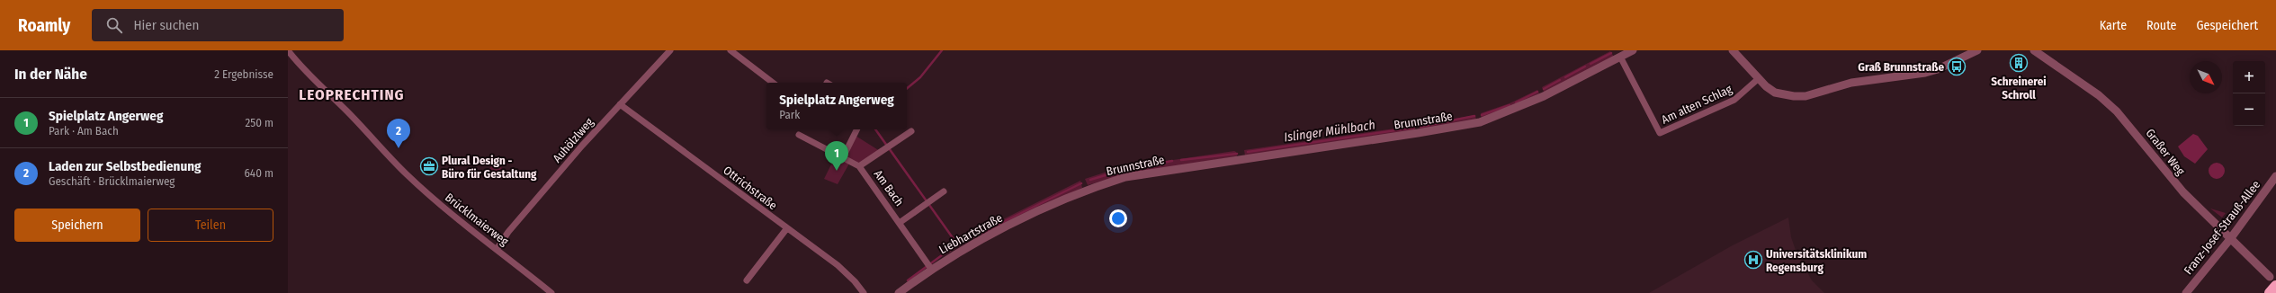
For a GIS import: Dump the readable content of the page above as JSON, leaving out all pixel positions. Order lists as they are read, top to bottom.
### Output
{
  "streets": {
    "street": [
      "Am alten Schlag",
      "Brunnstraße",
      "Auhölzlweg",
      "Graßer Weg",
      "Ottrichstraße",
      "Am Bach",
      "Brücklmaierweg",
      "Franz-Josef-Strauß-Allee",
      "Liebhartstraße"
    ]
  },
  "crossings": [
    ["Am alten Schlag", "Brunnstraße"],
    ["Brunnstraße", "Liebhartstraße"],
    ["Auhölzlweg", "Ottrichstraße"],
    ["Auhölzlweg", "Brücklmaierweg"],
    ["Graßer Weg", "Franz-Josef-Strauß-Allee"],
    ["Am Bach", "Liebhartstraße"]
  ],
  "districts": ["LEOPRECHTING"],
  "water": ["Islinger Mühlbach"],
  "places": {
    "building": ["Schreinerei Schroll"],
    "bus stop": ["Graß Brunnstraße"],
    "office": ["Plural Design - Büro für Gestaltung"],
    "hospital": ["Universitätsklinikum Regensburg"]
  },
  "north": "bottom right",
  "page": {
    "header": "Roamly",
    "search": "Hier suchen",
    "nav": ["Karte", "Route", "Gespeichert"],
    "heading": ["In der Nähe", "2 Ergebnisse"],
    "map_buttons": ["+", "−"],
    "popup": ["Spielplatz Angerweg", "Park"],
    "list": [
      {
        "mark": "1",
        "name": "Spielplatz Angerweg",
        "note": "Park · Am Bach",
        "value": "250 m"
      },
      {
        "mark": "2",
        "name": "Laden zur Selbstbedienung",
        "note": "Geschäft · Brücklmaierweg",
        "value": "640 m"
      }
    ],
    "pins": ["2", "1"],
    "buttons": ["Speichern", "Teilen"]
  }
}
